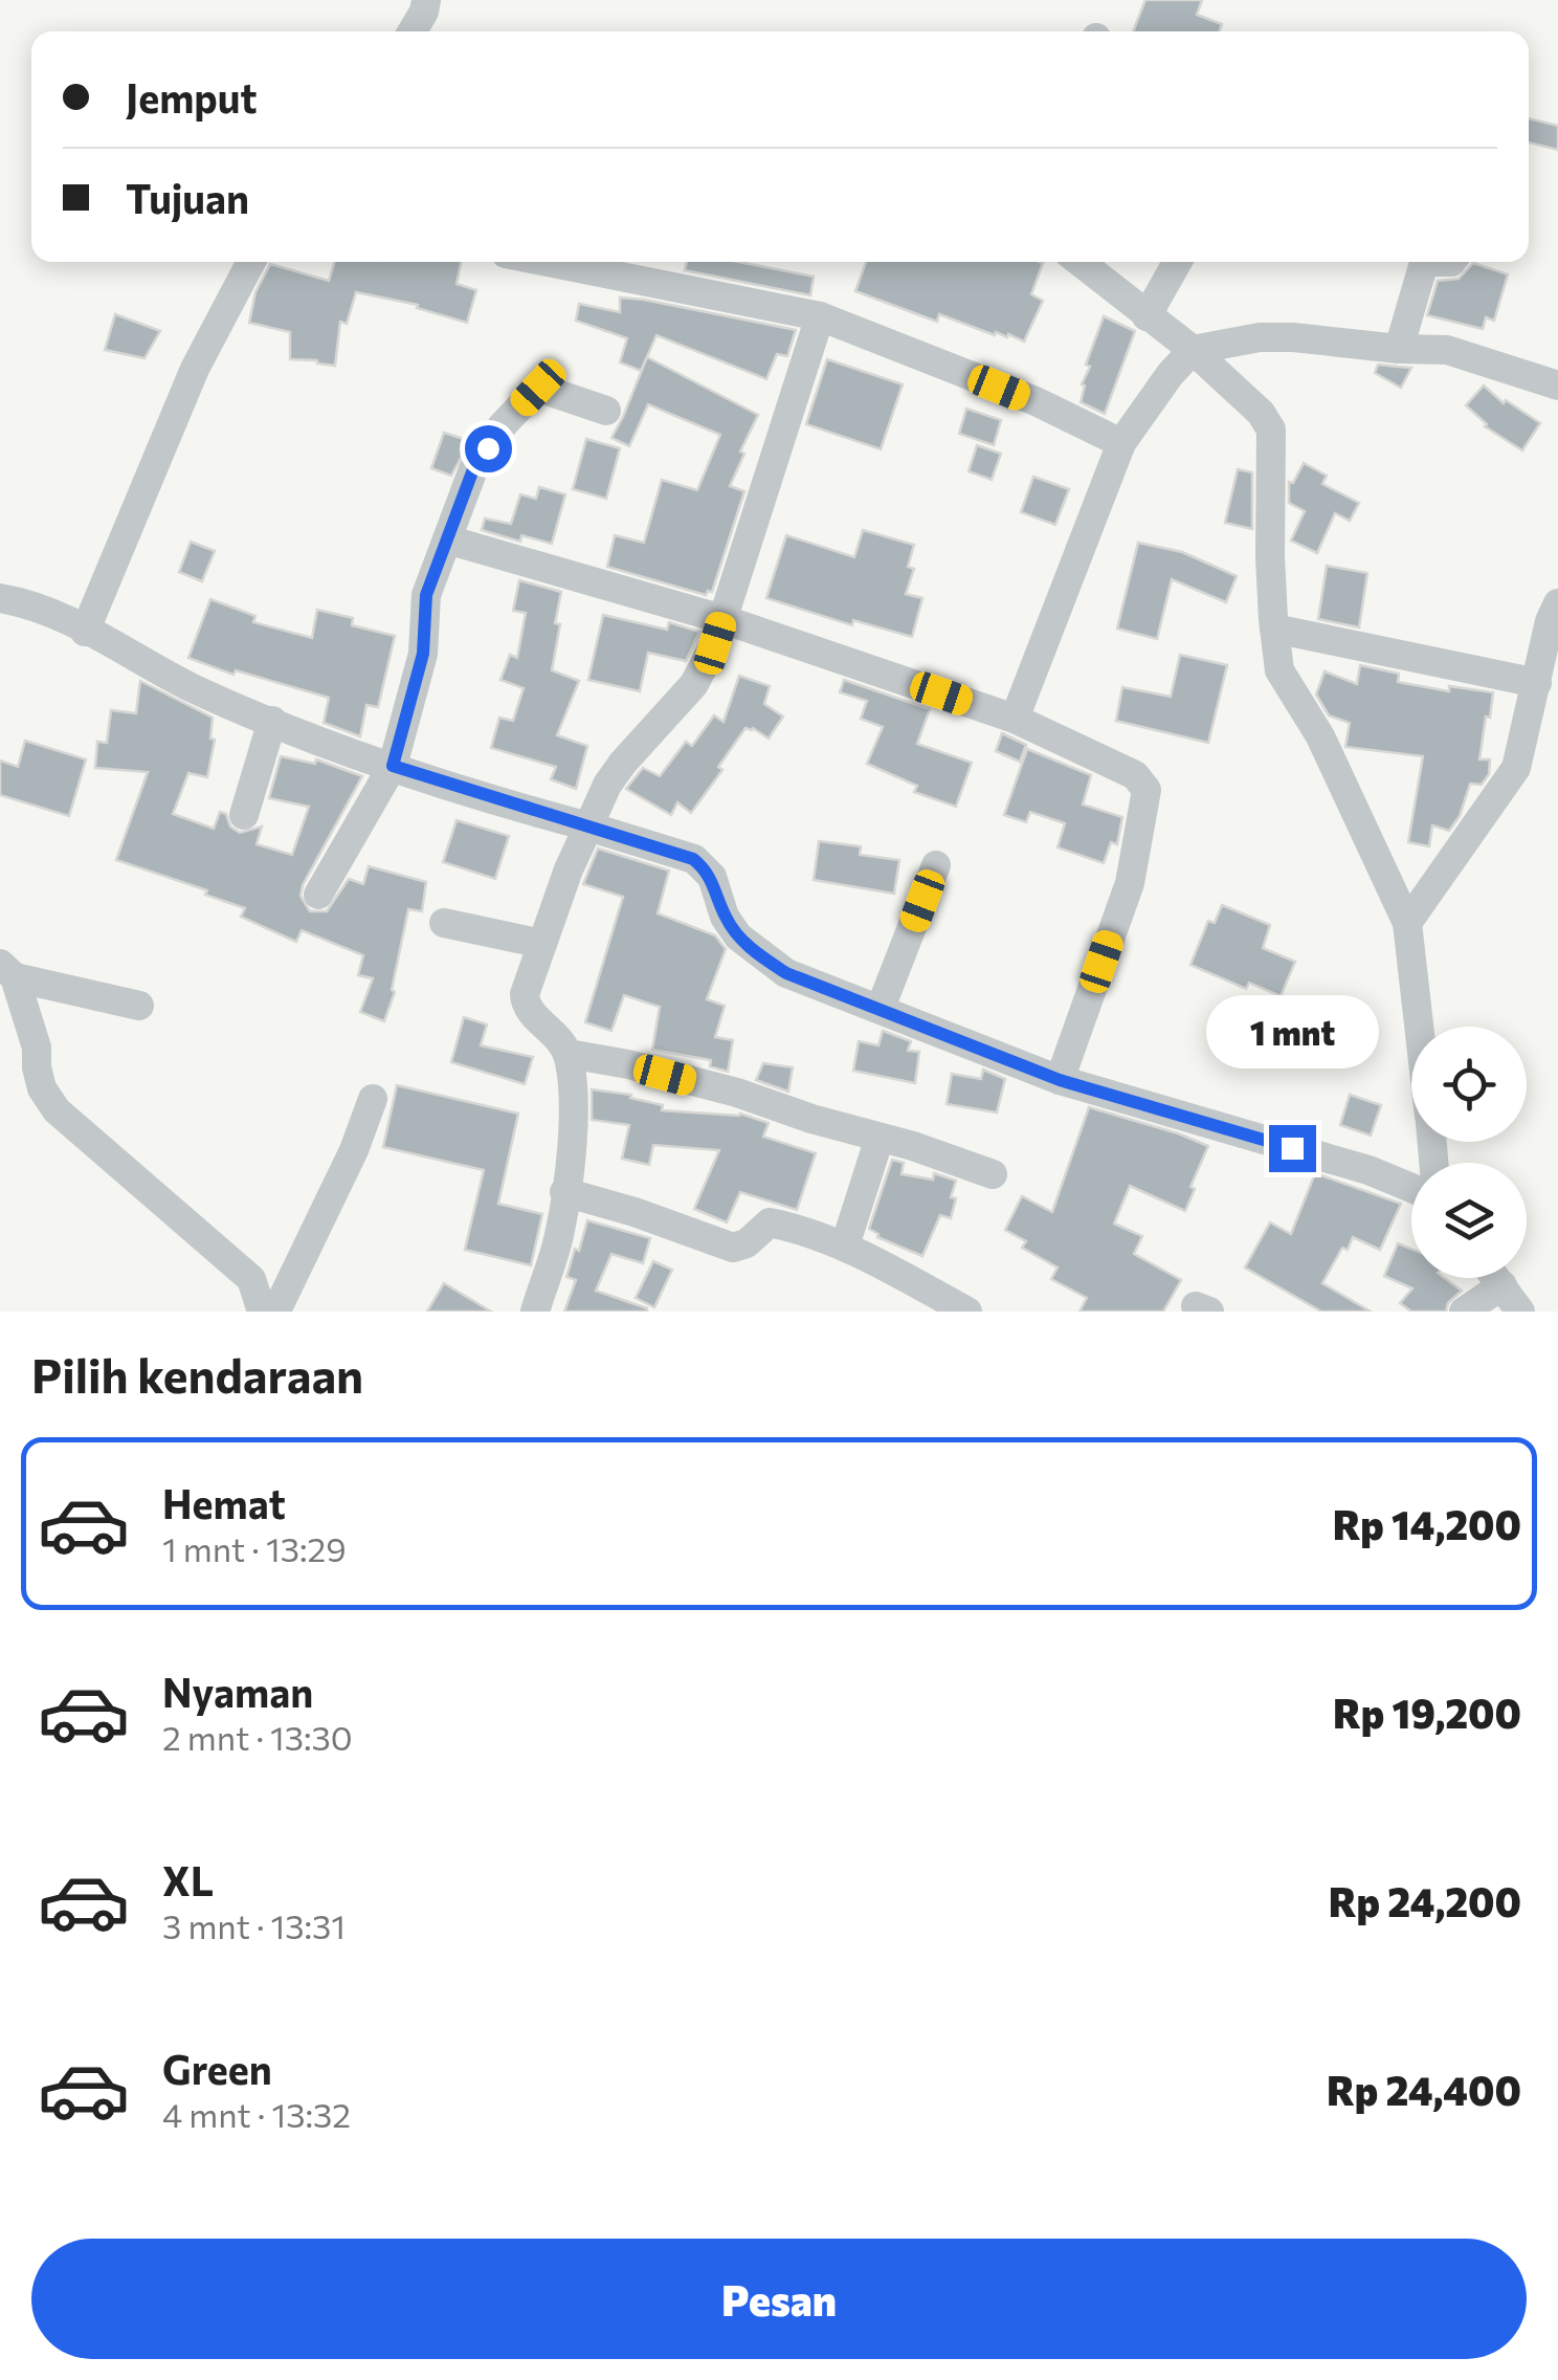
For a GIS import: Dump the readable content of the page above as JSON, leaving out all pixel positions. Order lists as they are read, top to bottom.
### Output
{
  "page": {
    "banner": ["Jemput", "Tujuan"],
    "bubble": "1 mnt",
    "heading": "Pilih kendaraan",
    "list": [
      {
        "name": "Hemat",
        "note": "1 mnt · 13:29",
        "value": "Rp 14,200"
      },
      {
        "name": "Nyaman",
        "note": "2 mnt · 13:30",
        "value": "Rp 19,200"
      },
      {
        "name": "XL",
        "note": "3 mnt · 13:31",
        "value": "Rp 24,200"
      },
      {
        "name": "Green",
        "note": "4 mnt · 13:32",
        "value": "Rp 24,400"
      }
    ],
    "buttons": "Pesan"
  }
}
